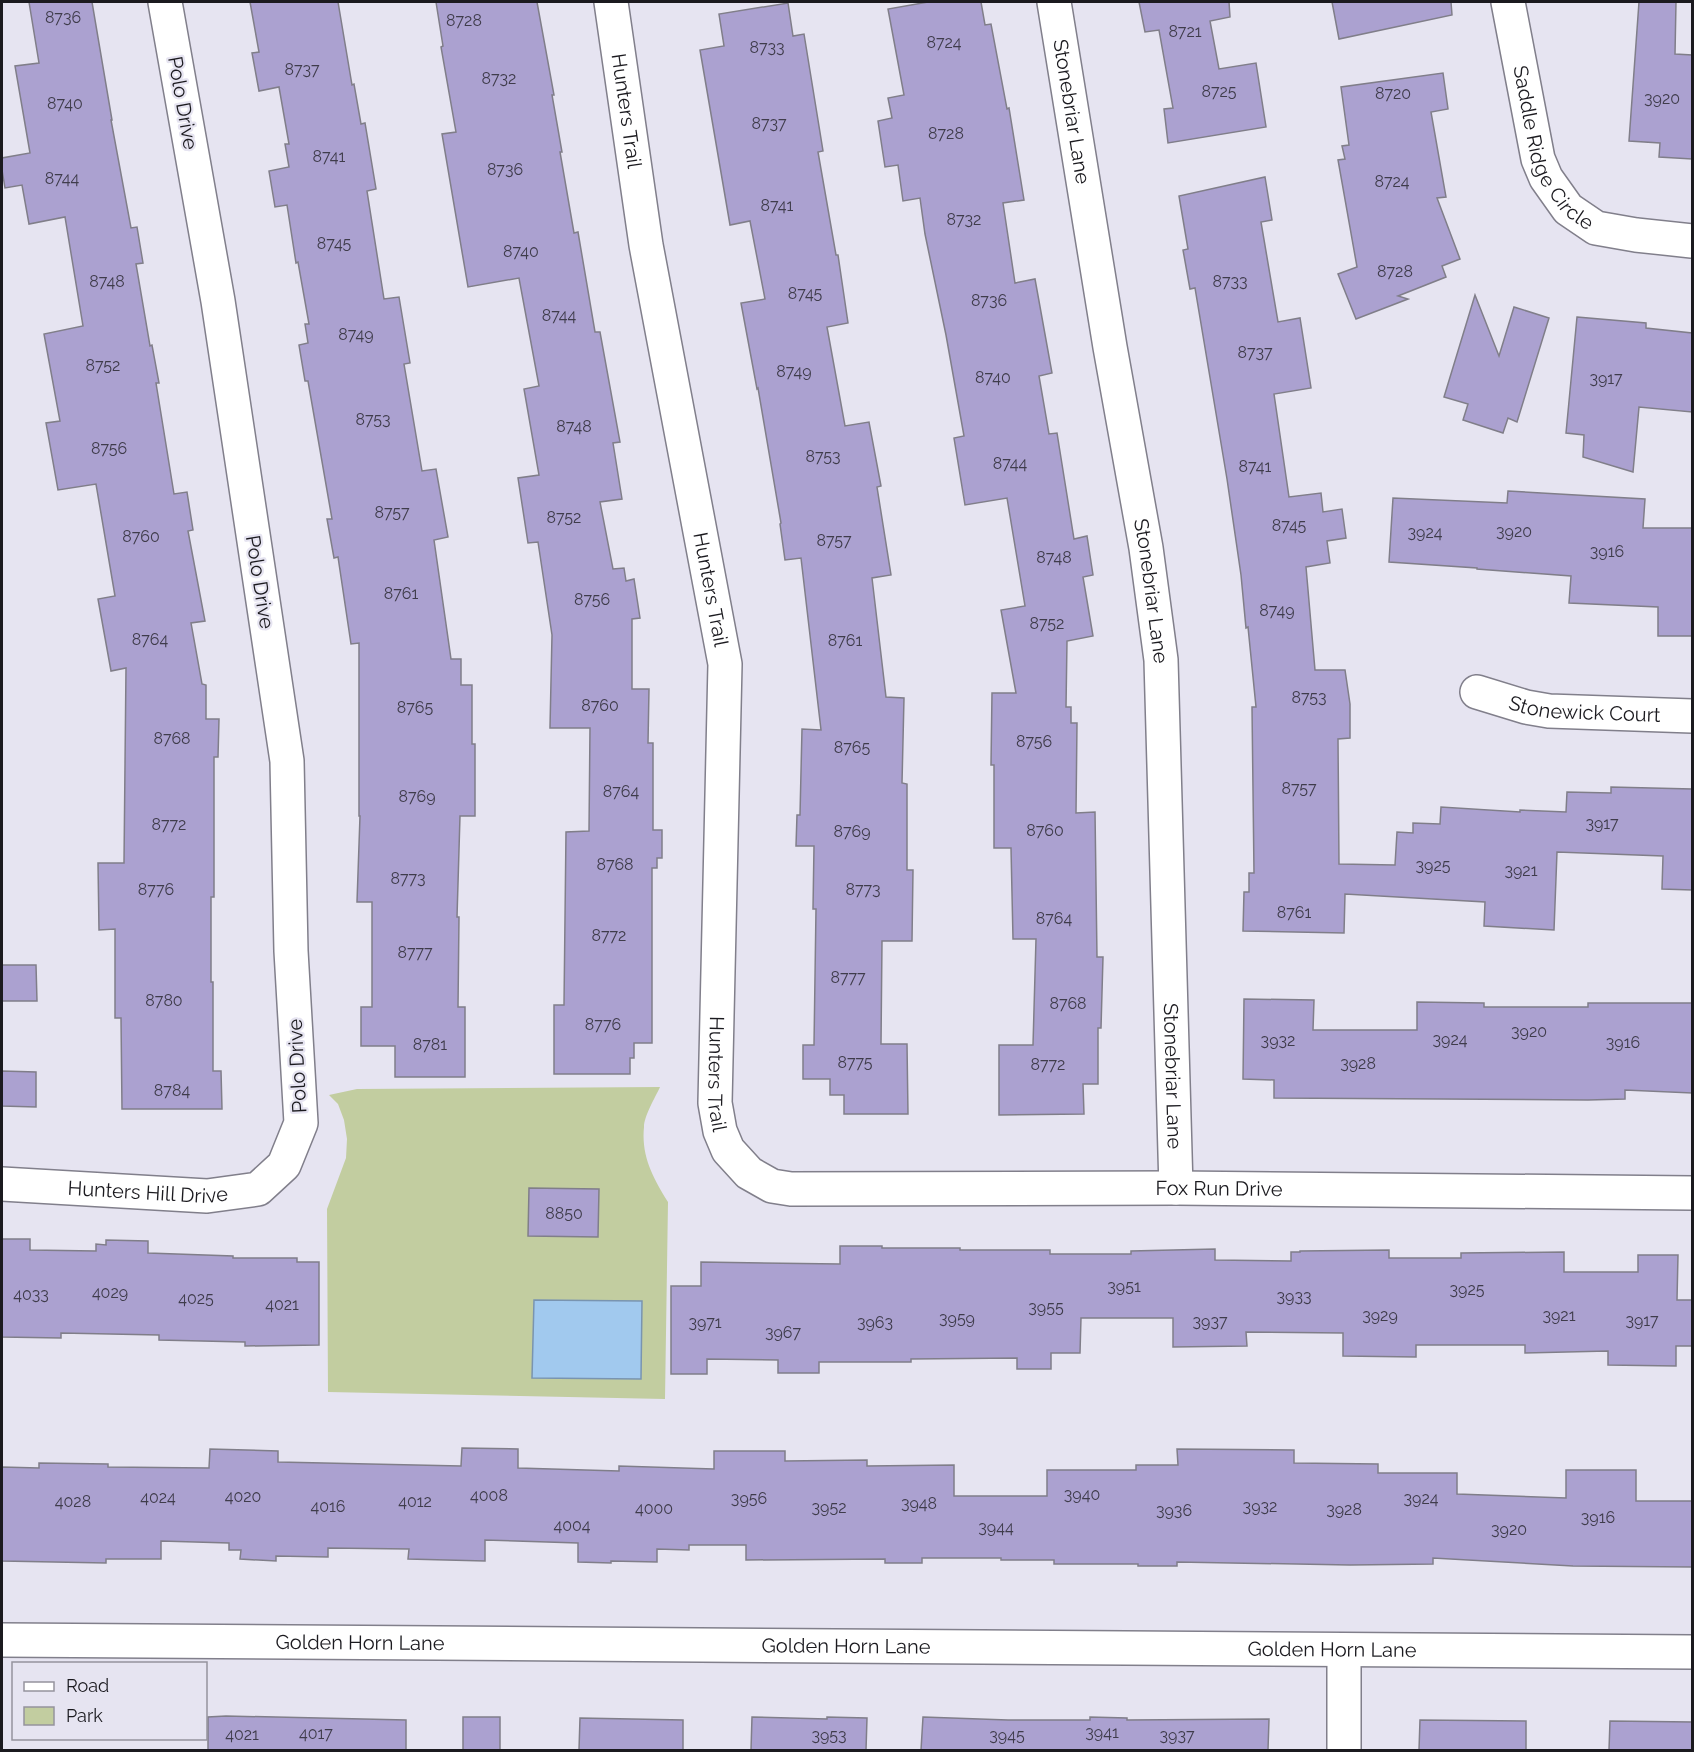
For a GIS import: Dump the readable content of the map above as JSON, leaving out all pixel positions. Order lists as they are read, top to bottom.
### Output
{
  "streets": {
    "street": [
      "Polo Drive",
      "Hunters Trail",
      "Stonebriar Lane",
      "Saddle Ridge Circle",
      "Stonewick Court",
      "Fox Run Drive",
      "Hunters Hill Drive",
      "Golden Horn Lane"
    ]
  },
  "crossings": [
    ["Polo Drive", "Hunters Hill Drive"],
    ["Hunters Trail", "Fox Run Drive"],
    ["Stonebriar Lane", "Fox Run Drive"]
  ],
  "house_numbers": [
    "8736",
    "8728",
    "8721",
    "8724",
    "8733",
    "8737",
    "8732",
    "8725",
    "8720",
    "3920",
    "8740",
    "8737",
    "8728",
    "8741",
    "8736",
    "8744",
    "8724",
    "8741",
    "8732",
    "8745",
    "8740",
    "8728",
    "8748",
    "8733",
    "8745",
    "8736",
    "8744",
    "8749",
    "8737",
    "8752",
    "8749",
    "8740",
    "3917",
    "8753",
    "8748",
    "8756",
    "8753",
    "8744",
    "8741",
    "8757",
    "8752",
    "8745",
    "3920",
    "3924",
    "8760",
    "8757",
    "3916",
    "8748",
    "8761",
    "8756",
    "8749",
    "8752",
    "8764",
    "8761",
    "8753",
    "8760",
    "8765",
    "8768",
    "8756",
    "8765",
    "8757",
    "8764",
    "8769",
    "3917",
    "8772",
    "8760",
    "8769",
    "8768",
    "3925",
    "3921",
    "8773",
    "8776",
    "8773",
    "8761",
    "8764",
    "8772",
    "8777",
    "8777",
    "8780",
    "8768",
    "8776",
    "3920",
    "3924",
    "3932",
    "3916",
    "8781",
    "8775",
    "3928",
    "8772",
    "8784",
    "8850",
    "3951",
    "3925",
    "4029",
    "4033",
    "3933",
    "4025",
    "4021",
    "3955",
    "3929",
    "3921",
    "3959",
    "3917",
    "3937",
    "3971",
    "3963",
    "3967",
    "3940",
    "4008",
    "4020",
    "4024",
    "3956",
    "3924",
    "4028",
    "4012",
    "3948",
    "4016",
    "3932",
    "3952",
    "4000",
    "3928",
    "3936",
    "3916",
    "4004",
    "3944",
    "3920",
    "3941",
    "4017",
    "4021",
    "3953",
    "3945",
    "3937"
  ],
  "legend": ["Road", "Park"]
}
